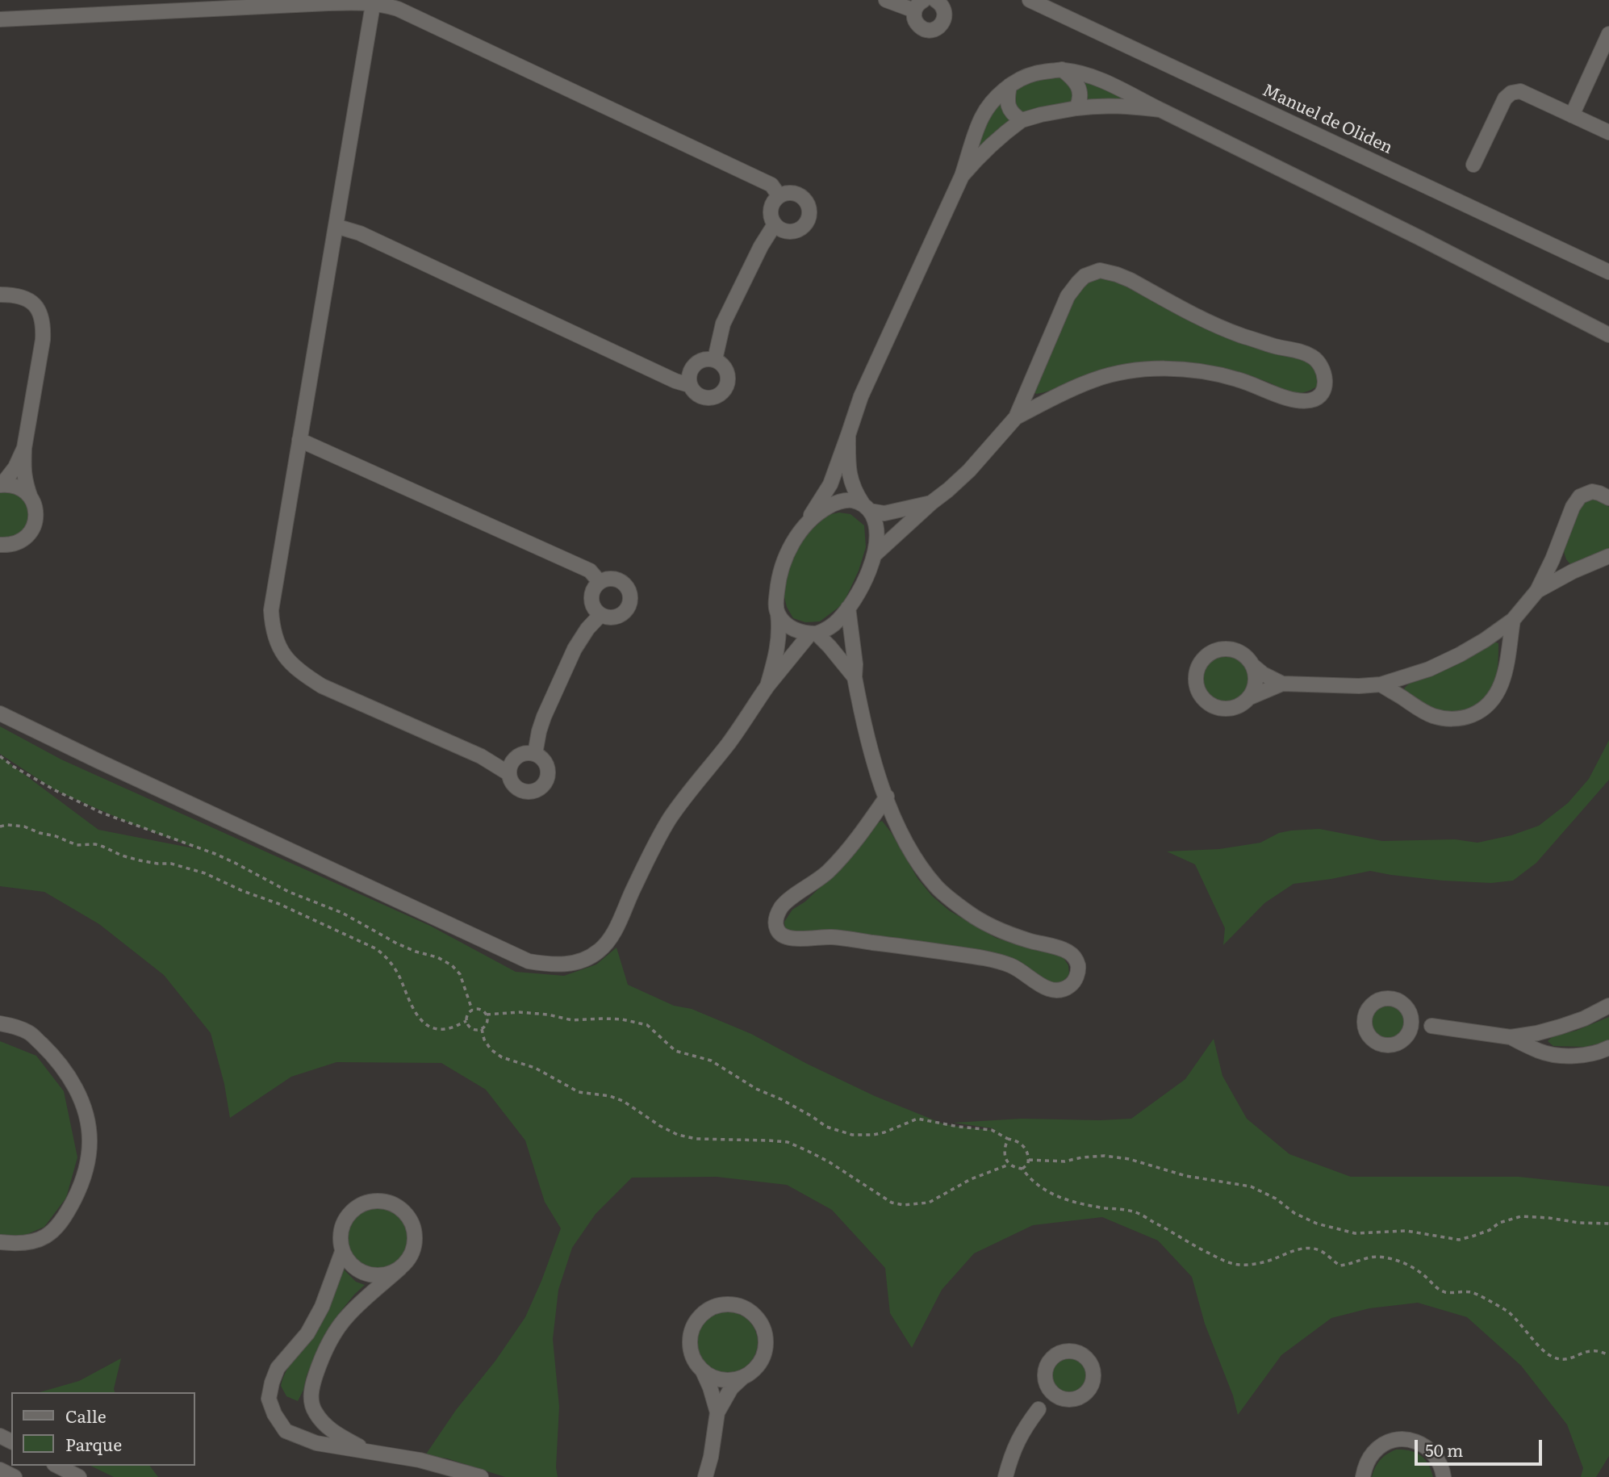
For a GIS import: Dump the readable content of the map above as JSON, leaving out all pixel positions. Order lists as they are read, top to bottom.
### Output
{
  "streets": {
    "street": ["Manuel de Oliden"]
  },
  "legend": ["Calle", "Parque"],
  "scale_bar": "50 m"
}
